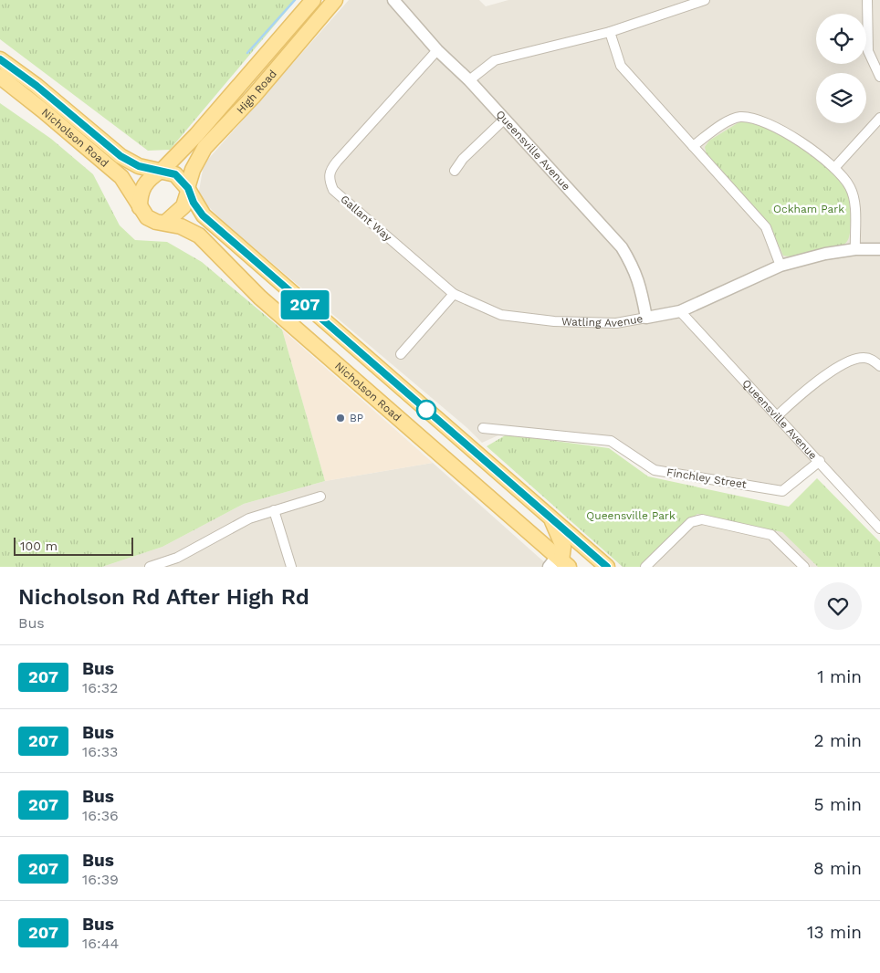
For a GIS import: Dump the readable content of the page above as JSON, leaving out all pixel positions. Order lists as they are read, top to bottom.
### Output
{
  "streets": {
    "main road": ["High Road", "Nicholson Road"],
    "street": [
      "Queensville Avenue",
      "Gallant Way",
      "Watling Avenue",
      "Finchley Street"
    ]
  },
  "crossings": [
    ["High Road", "Nicholson Road"],
    ["Queensville Avenue", "Gallant Way"],
    ["Queensville Avenue", "Watling Avenue"],
    ["Queensville Avenue", "Finchley Street"],
    ["Gallant Way", "Watling Avenue"]
  ],
  "parks": ["Ockham Park", "Queensville Park"],
  "places": ["BP"],
  "lines": ["bus line 207"],
  "scale_bar": "100 m",
  "page": {
    "on_map": "207",
    "scale": "100 m",
    "heading": ["Nicholson Rd After High Rd", "Bus"],
    "list": [
      {
        "mark": "207",
        "name": "Bus",
        "note": "16:32",
        "value": "1 min"
      },
      {
        "mark": "207",
        "name": "Bus",
        "note": "16:33",
        "value": "2 min"
      },
      {
        "mark": "207",
        "name": "Bus",
        "note": "16:36",
        "value": "5 min"
      },
      {
        "mark": "207",
        "name": "Bus",
        "note": "16:39",
        "value": "8 min"
      },
      {
        "mark": "207",
        "name": "Bus",
        "note": "16:44",
        "value": "13 min"
      }
    ]
  }
}
